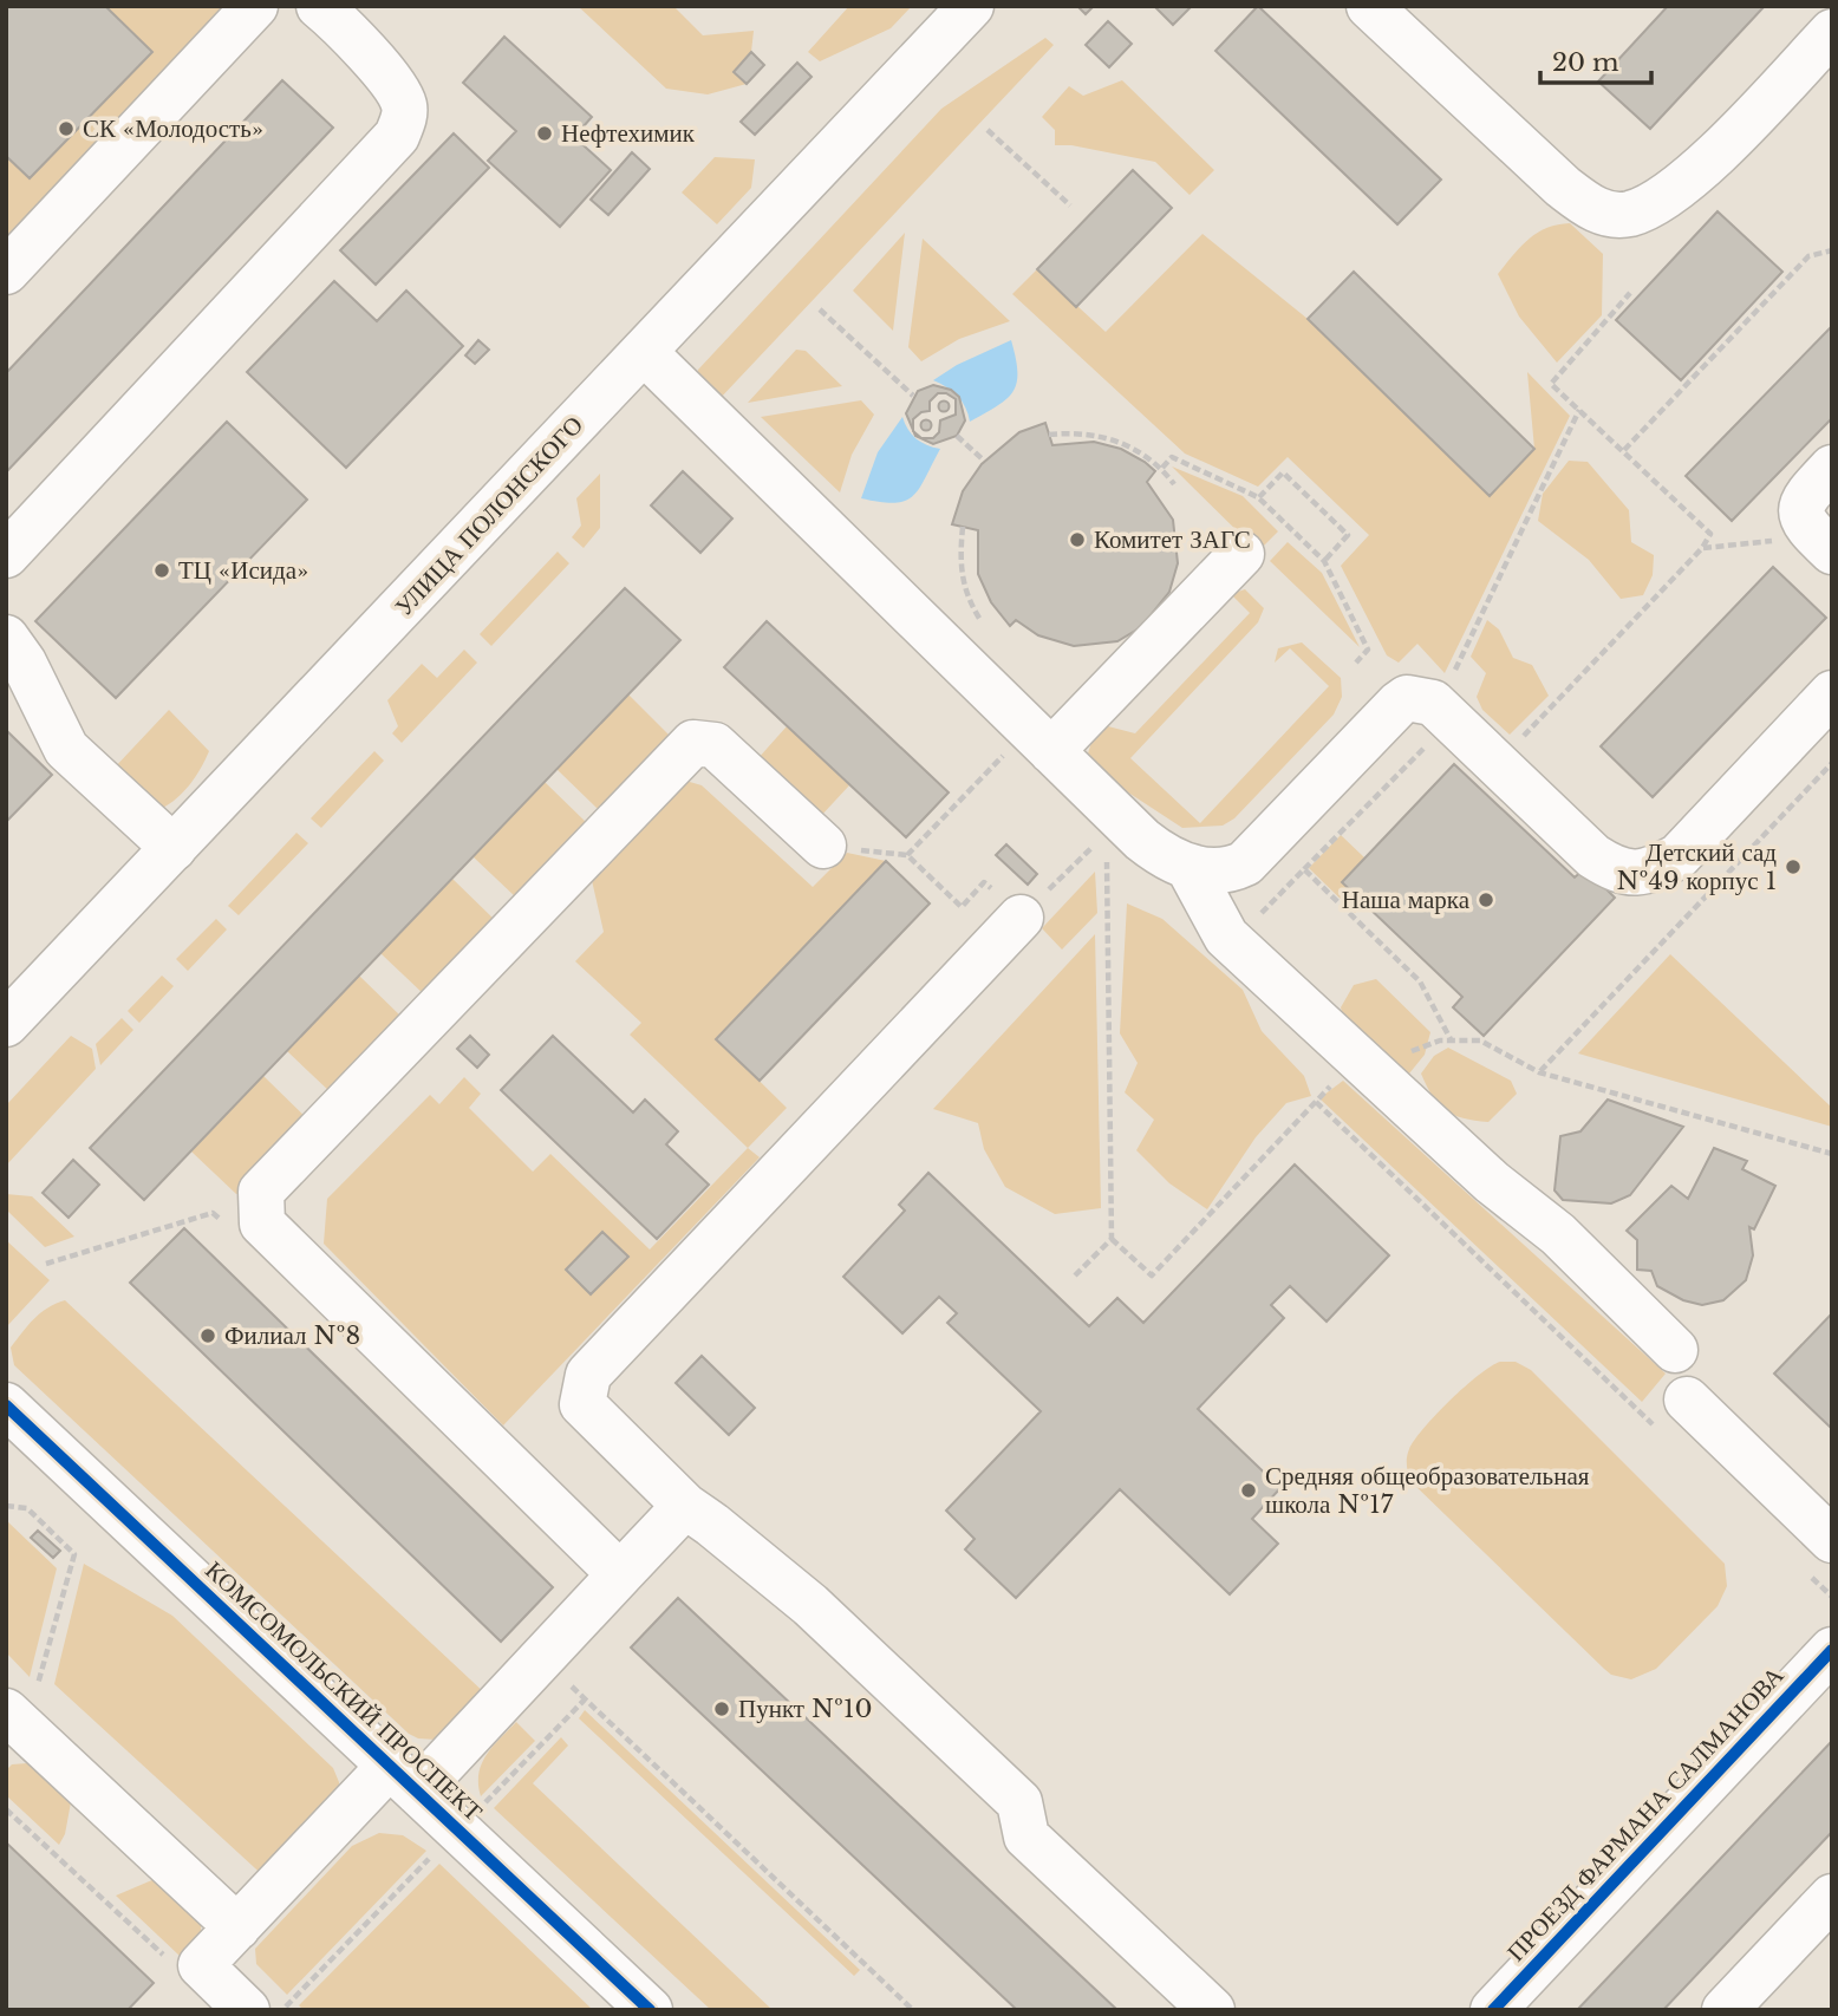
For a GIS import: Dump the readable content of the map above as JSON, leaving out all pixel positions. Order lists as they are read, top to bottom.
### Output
{
  "streets": {
    "main road": ["УЛИЦА ПОЛОНСКОГО", "КОМСОМОЛЬСКИЙ ПРОСПЕКТ", "ПРОЕЗД ФАРМАНА САЛМАНОВА"]
  },
  "places": [
    "СК «Молодость»",
    "Нефтехимик",
    "Комитет ЗАГС",
    "ТЦ «Исида»",
    "Детский сад №49 корпус 1",
    "Наша марка",
    "Филиал №8",
    "Средняя общеобразовательная школа №17",
    "Пункт №10"
  ],
  "scale_bar": "20 m"
}
